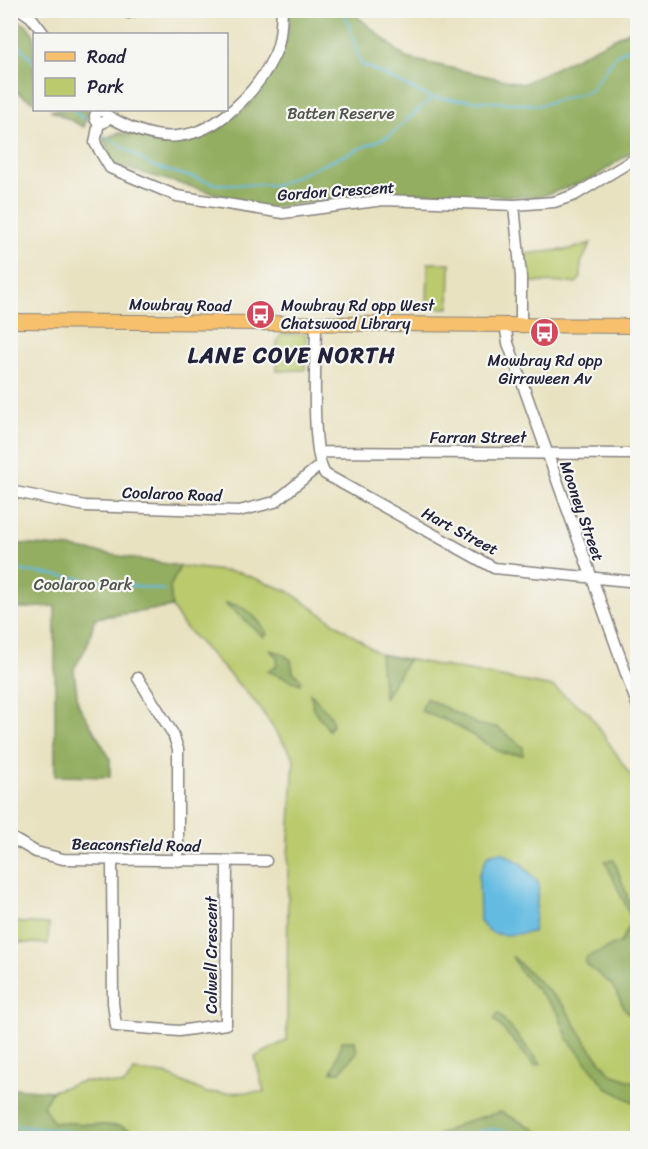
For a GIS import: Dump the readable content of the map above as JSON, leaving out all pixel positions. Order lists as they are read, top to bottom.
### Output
{
  "streets": {
    "main road": ["Mowbray Road"],
    "street": [
      "Gordon Crescent",
      "Farran Street",
      "Coolaroo Road",
      "Mooney Street",
      "Hart Street",
      "Beaconsfield Road",
      "Colwell Crescent"
    ]
  },
  "crossings": [
    ["Mowbray Road", "Mooney Street"],
    ["Farran Street", "Mooney Street"],
    ["Coolaroo Road", "Hart Street"],
    ["Mooney Street", "Hart Street"],
    ["Beaconsfield Road", "Colwell Crescent"]
  ],
  "districts": ["LANE COVE NORTH"],
  "parks": ["Batten Reserve", "Coolaroo Park"],
  "places": {
    "bus stop": ["Mowbray Rd opp West Chatswood Library", "Mowbray Rd opp Girraween Av"]
  },
  "legend": ["Road", "Park"]
}
